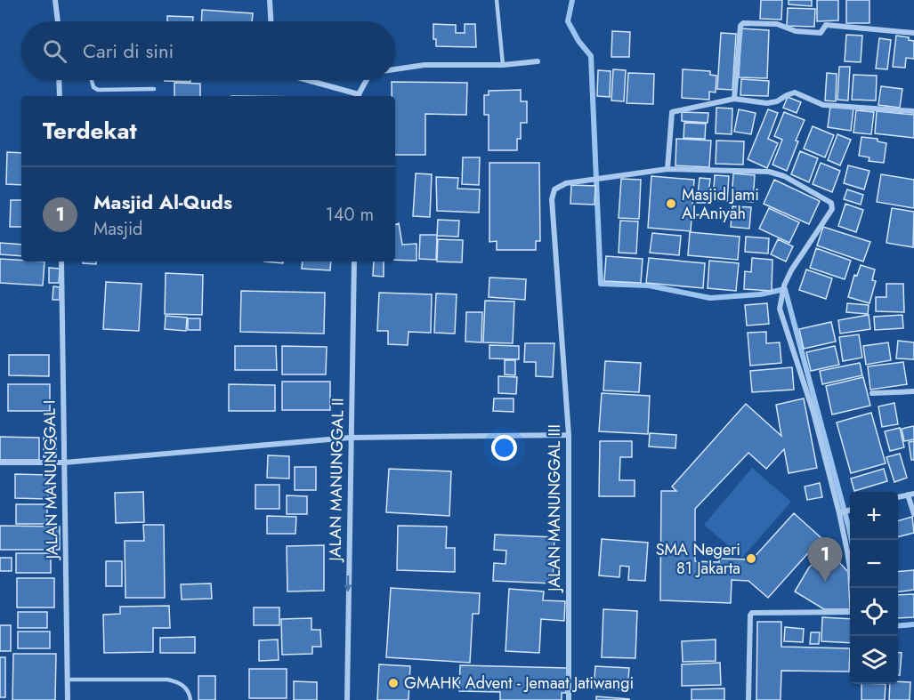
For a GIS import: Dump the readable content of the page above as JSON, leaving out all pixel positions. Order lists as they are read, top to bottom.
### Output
{
  "streets": {
    "street": ["JALAN MANUNGGAL I", "JALAN MANUNGGAL II", "JALAN MANUNGGAL III"]
  },
  "one_way": ["JALAN MANUNGGAL II"],
  "places": ["Masjid Jami Al-Aniyah", "SMA Negeri 81 Jakarta", "GMAHK Advent - Jemaat Jatiwangi"],
  "page": {
    "search": "Cari di sini",
    "heading": "Terdekat",
    "list": [
      {
        "mark": "1",
        "name": "Masjid Al-Quds",
        "note": "Masjid",
        "value": "140 m"
      }
    ],
    "map_buttons": ["+", "−"],
    "pins": "1"
  }
}
